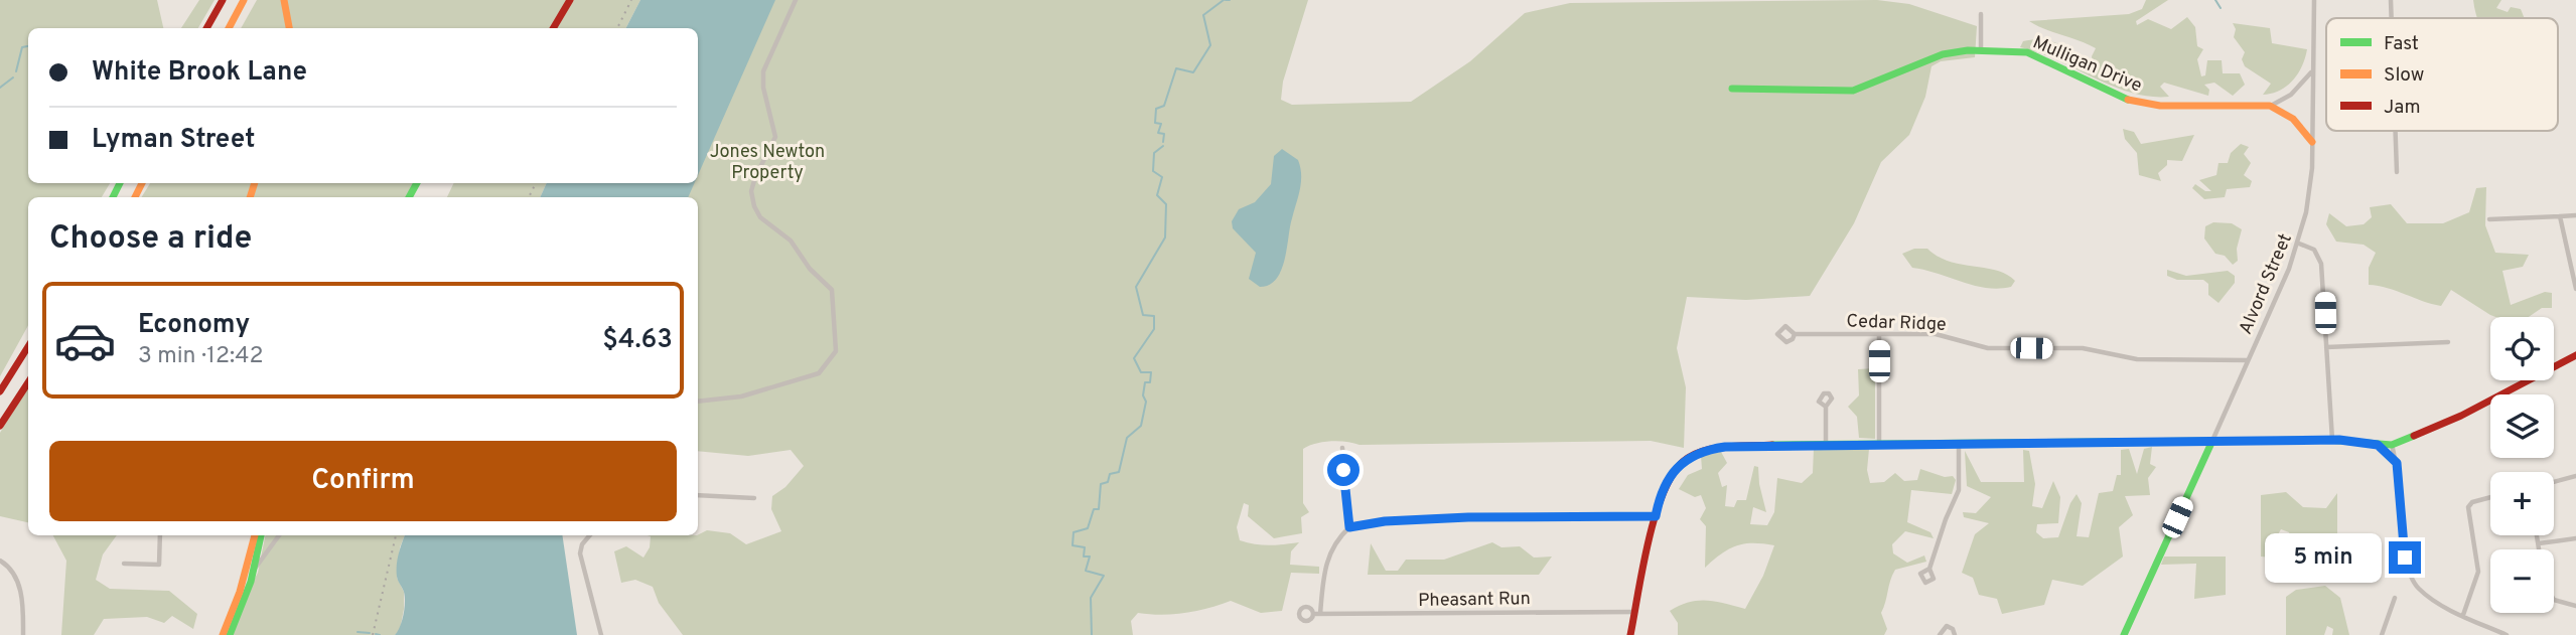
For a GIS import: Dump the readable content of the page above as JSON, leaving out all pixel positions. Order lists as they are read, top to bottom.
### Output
{
  "streets": {
    "main road": ["Mulligan Drive"],
    "street": ["Alvord Street", "Cedar Ridge", "Pheasant Run"]
  },
  "crossings": [
    ["Alvord Street", "Cedar Ridge"]
  ],
  "parks": ["Jones Newton Property"],
  "legend": ["Fast", "Slow", "Jam"],
  "page": {
    "banner": ["White Brook Lane", "Lyman Street"],
    "heading": "Choose a ride",
    "list": [
      {
        "name": "Economy",
        "note": "3 min · 12:42",
        "value": "$4.63"
      }
    ],
    "map_buttons": ["+", "−"],
    "buttons": "Confirm",
    "bubble": "5 min"
  }
}
